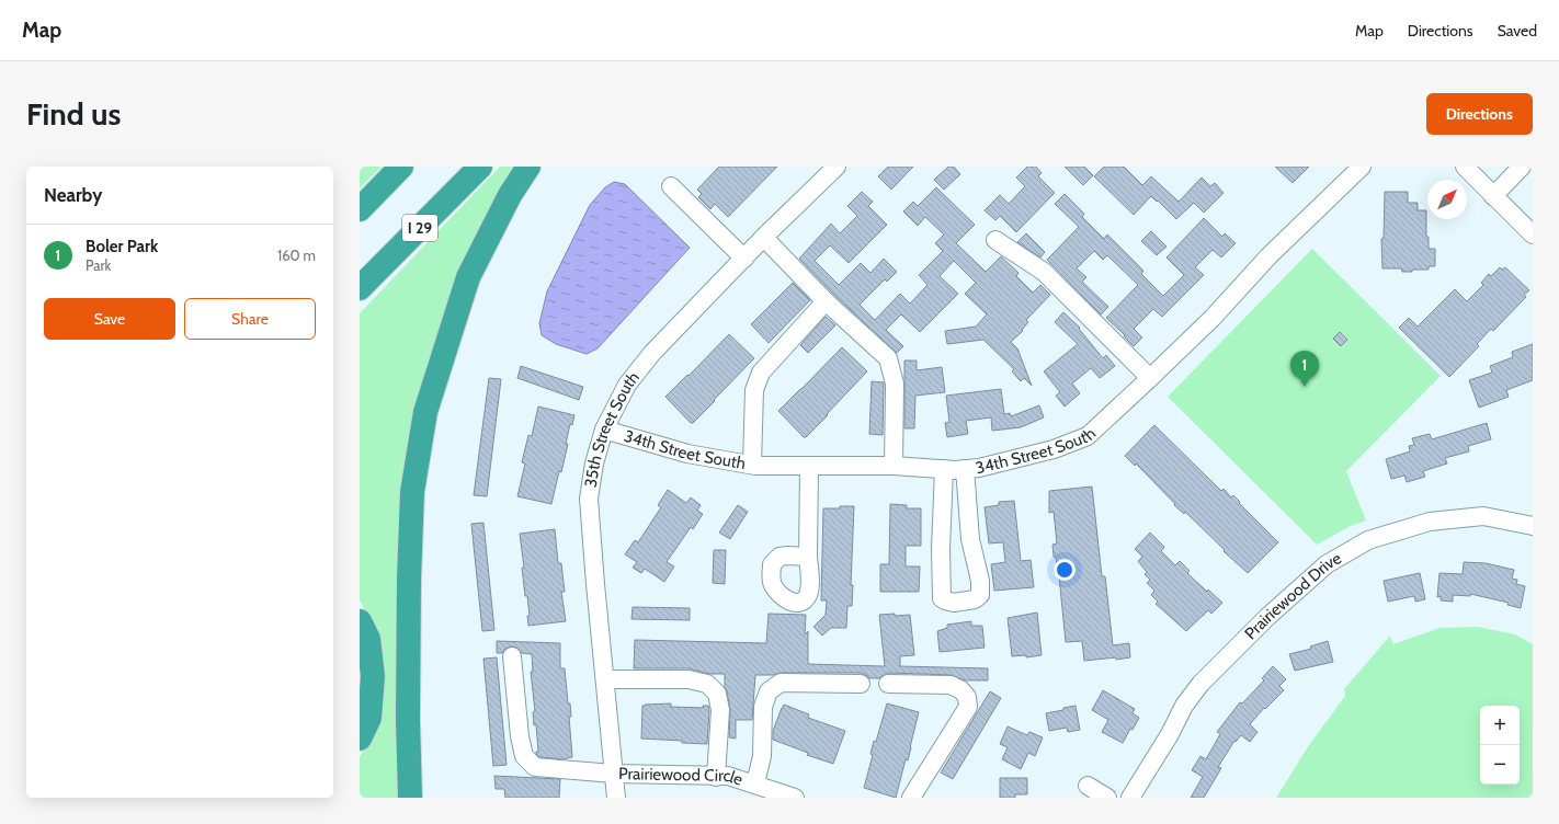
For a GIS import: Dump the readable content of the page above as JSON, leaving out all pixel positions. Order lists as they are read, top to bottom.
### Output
{
  "streets": {
    "highway": ["I 29"],
    "street": [
      "35th Street South",
      "34th Street South",
      "Prairiewood Drive",
      "Prairiewood Circle"
    ]
  },
  "crossings": [
    ["35th Street South", "34th Street South"],
    ["35th Street South", "Prairiewood Circle"]
  ],
  "north": "top right",
  "page": {
    "header": "Map",
    "nav": ["Map", "Directions", "Saved"],
    "buttons": [
      "Directions",
      ["Save", "Share"]
    ],
    "title": "Find us",
    "heading": "Nearby",
    "list": [
      {
        "mark": "1",
        "name": "Boler Park",
        "note": "Park",
        "value": "160 m"
      }
    ],
    "pins": "1",
    "map_buttons": ["+", "−"]
  }
}
